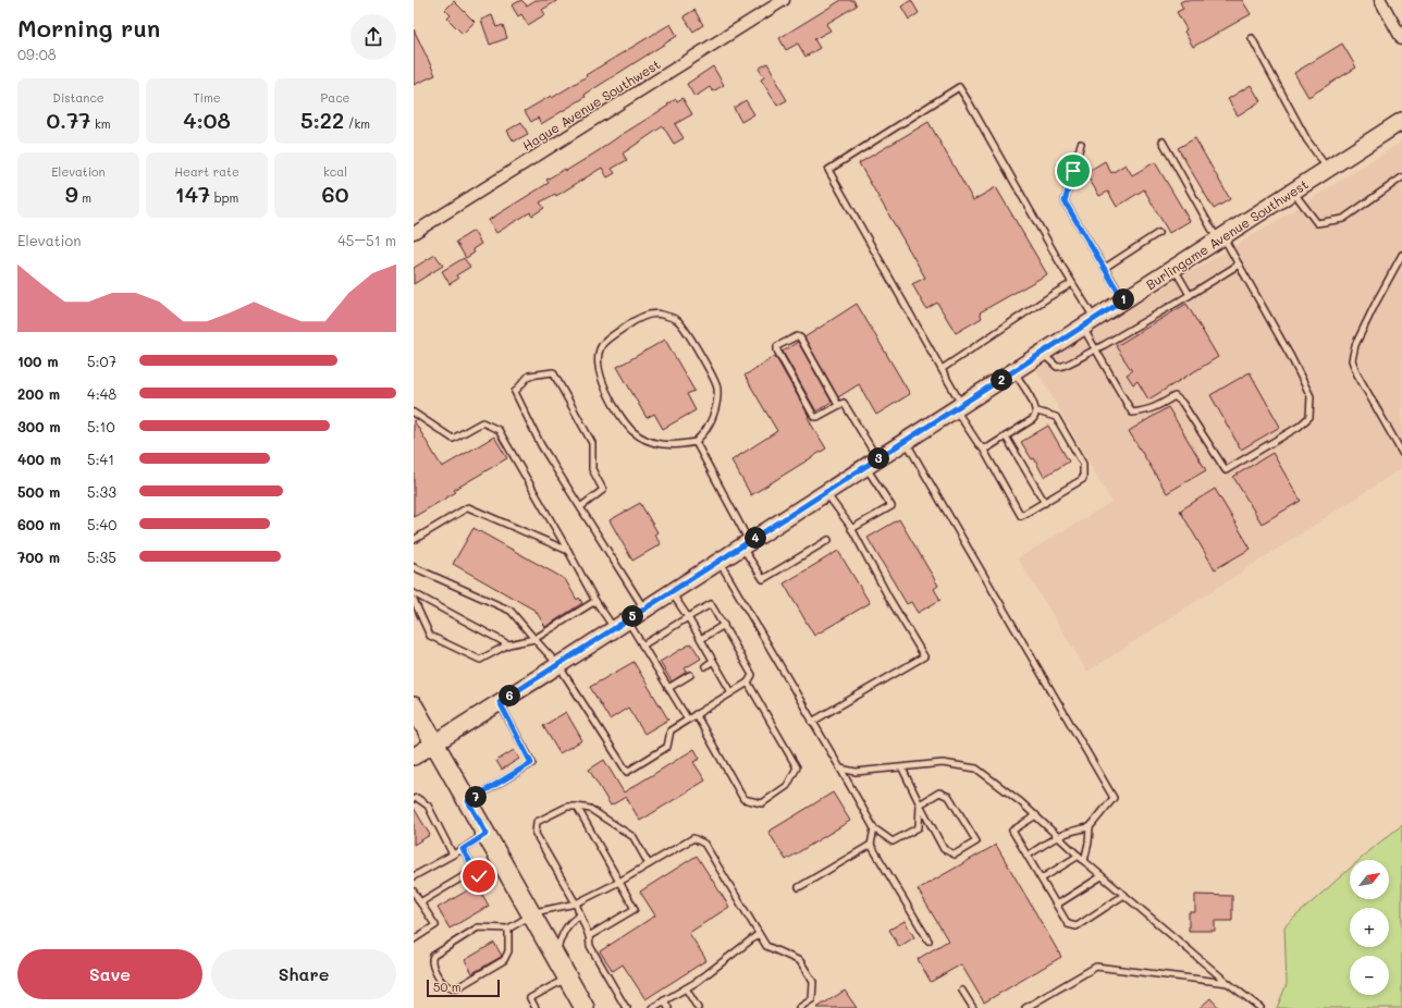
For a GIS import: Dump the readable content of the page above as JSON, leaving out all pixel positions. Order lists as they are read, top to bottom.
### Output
{
  "streets": {
    "street": ["Hague Avenue Southwest", "Burlingame Avenue Southwest"]
  },
  "scale_bar": "50 m",
  "north": "top right",
  "page": {
    "heading": ["Morning run", "09:08"],
    "stats": [
      ["Distance", "0.77 km"],
      ["Time", "4:08"],
      ["Pace", "5:22 /km"],
      ["Elevation", "9 m"],
      ["Heart rate", "147 bpm"],
      ["kcal", "60"]
    ],
    "chart": ["Elevation", "45–51 m"],
    "pins": [
      "1",
      "2",
      "3",
      "4",
      "5",
      "6",
      "7"
    ],
    "list": [
      {
        "name": "100 m",
        "note": "5:07"
      },
      {
        "name": "200 m",
        "note": "4:48"
      },
      {
        "name": "300 m",
        "note": "5:10"
      },
      {
        "name": "400 m",
        "note": "5:41"
      },
      {
        "name": "500 m",
        "note": "5:33"
      },
      {
        "name": "600 m",
        "note": "5:40"
      },
      {
        "name": "700 m",
        "note": "5:35"
      }
    ],
    "map_buttons": ["+", "−"],
    "buttons": ["Save", "Share"],
    "scale": "50 m"
  }
}
